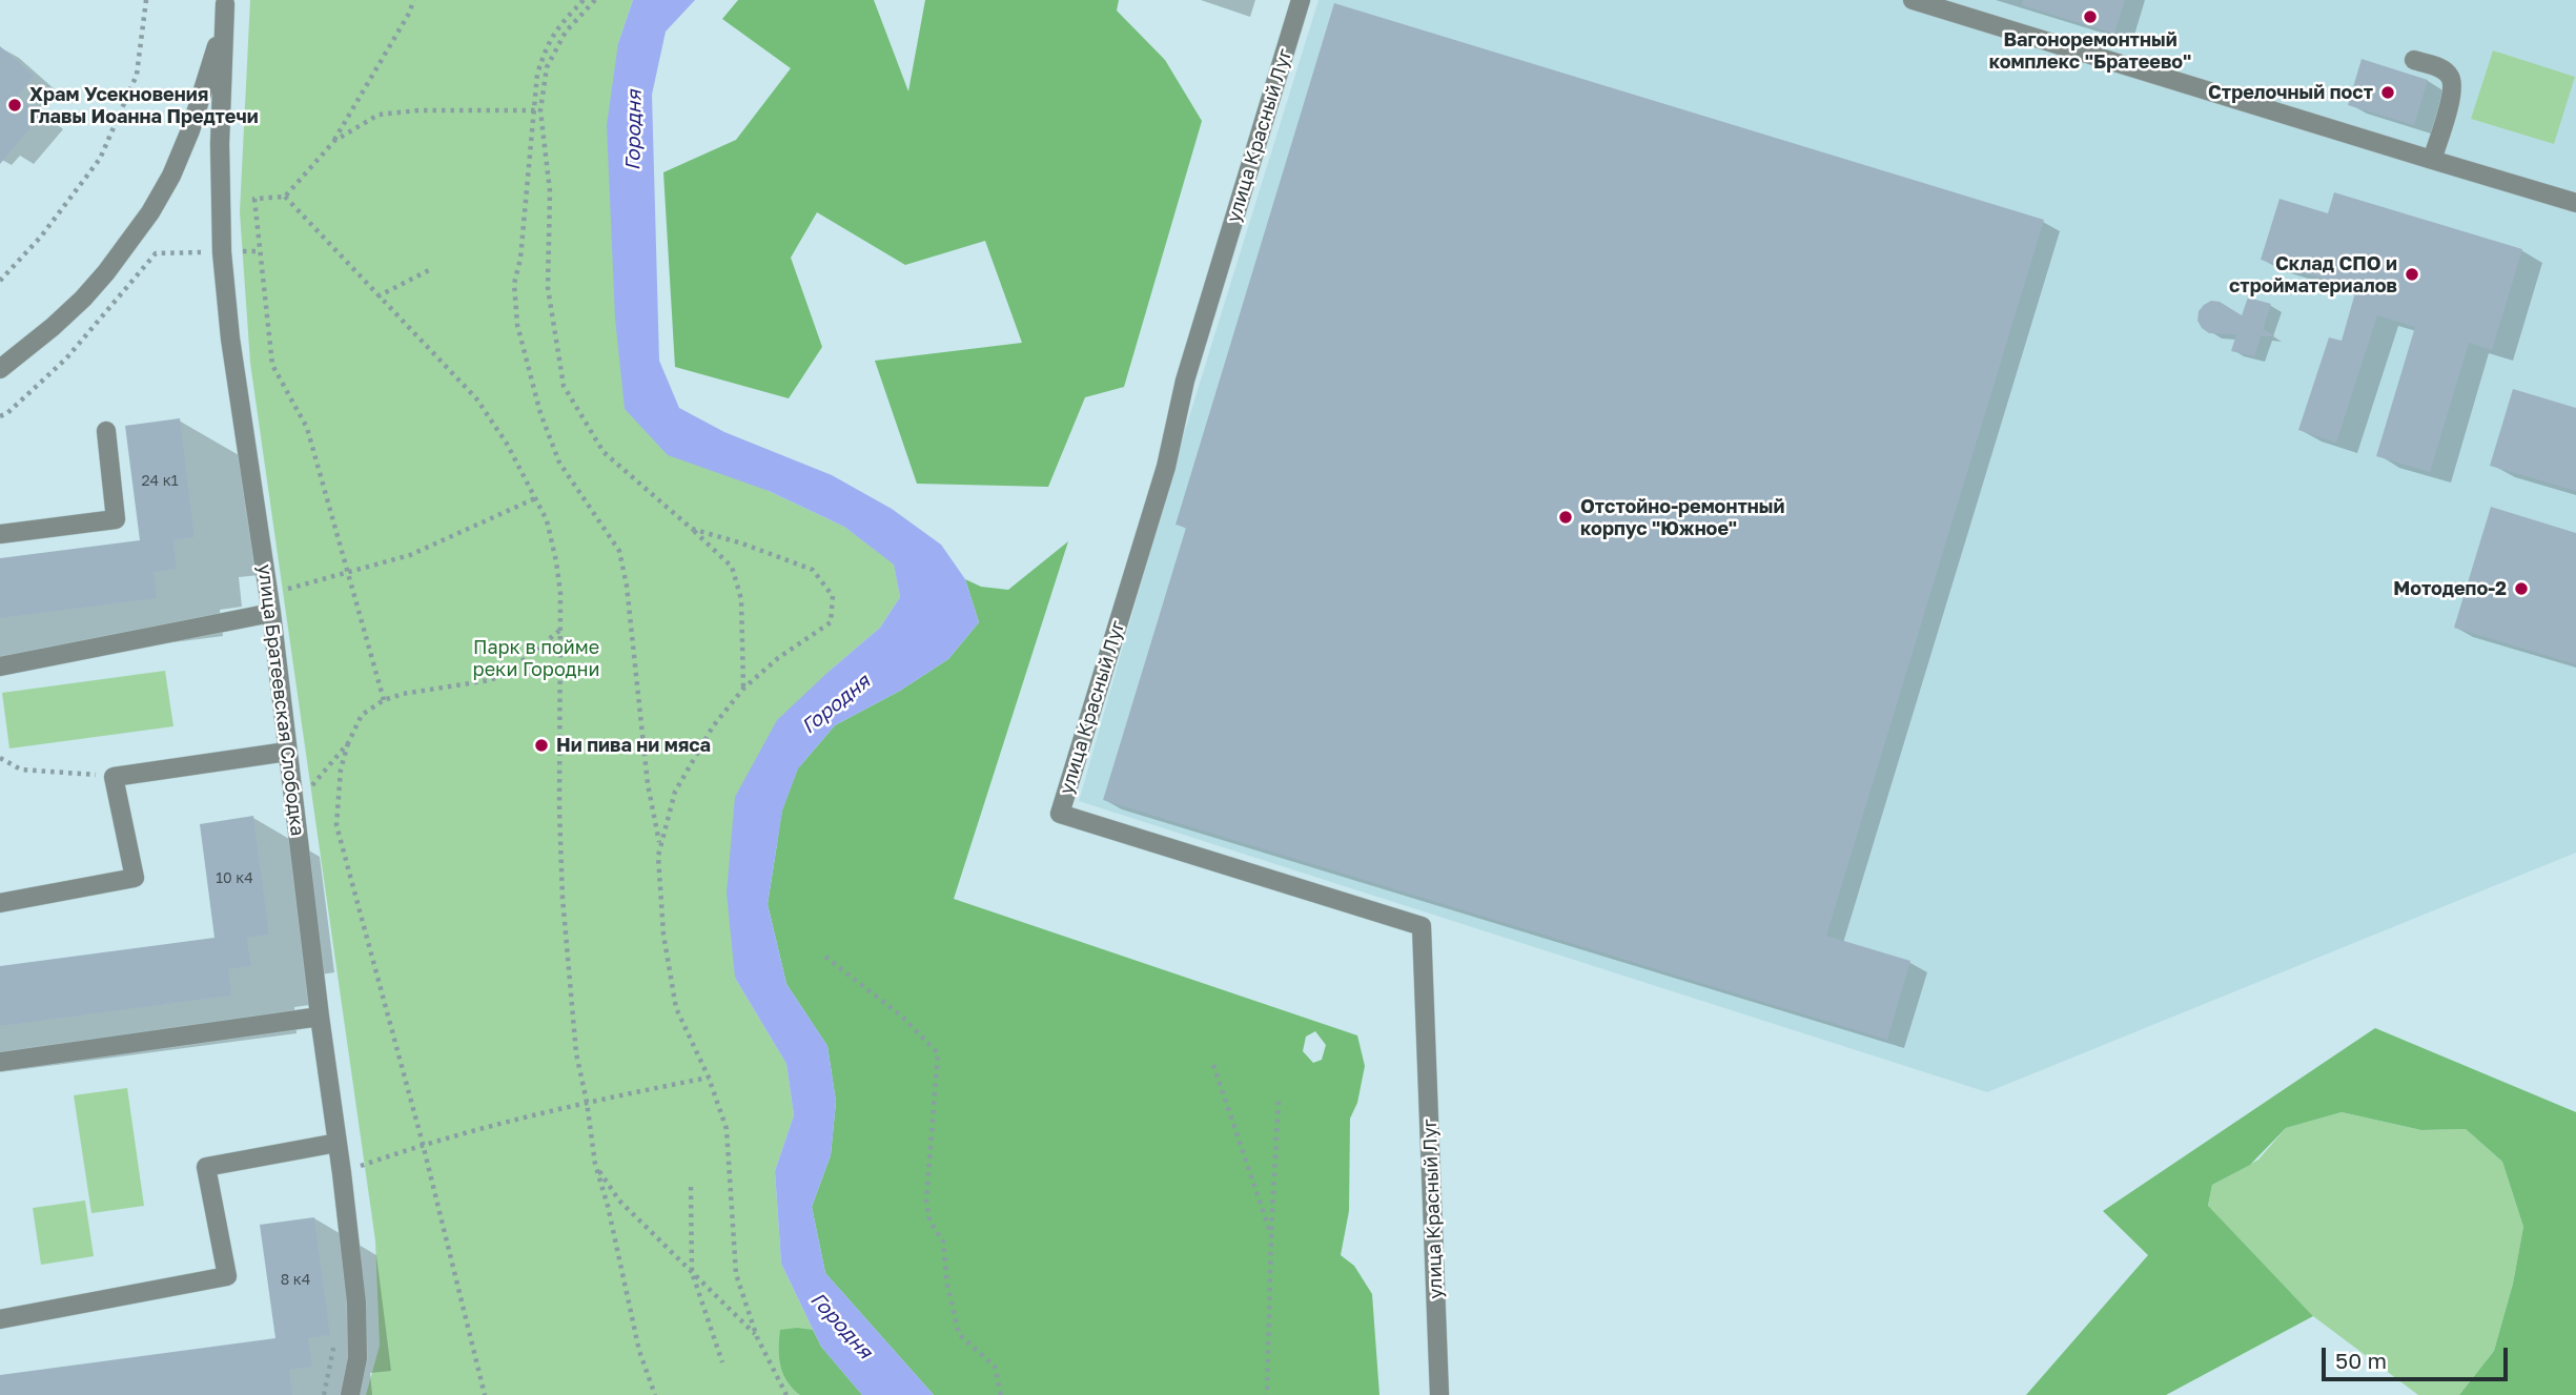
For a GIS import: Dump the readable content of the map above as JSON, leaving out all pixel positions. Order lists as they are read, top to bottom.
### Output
{
  "streets": {
    "street": ["улица Красный Луг", "улица Братеевская Слободка"]
  },
  "water": ["Городня"],
  "parks": ["Парк в пойме реки Городни"],
  "places": [
    "Вагоноремонтный комплекс \"Братеево\"",
    "Стрелочный пост",
    "Храм Усекновения Главы Иоанна Предтечи",
    "Склад СПО и стройматериалов",
    "Отстойно-ремонтный корпус \"Южное\"",
    "Мотодепо-2",
    "Ни пива ни мяса"
  ],
  "house_numbers": ["24 к1", "10 к4", "8 к4"],
  "scale_bar": "50 m"
}
